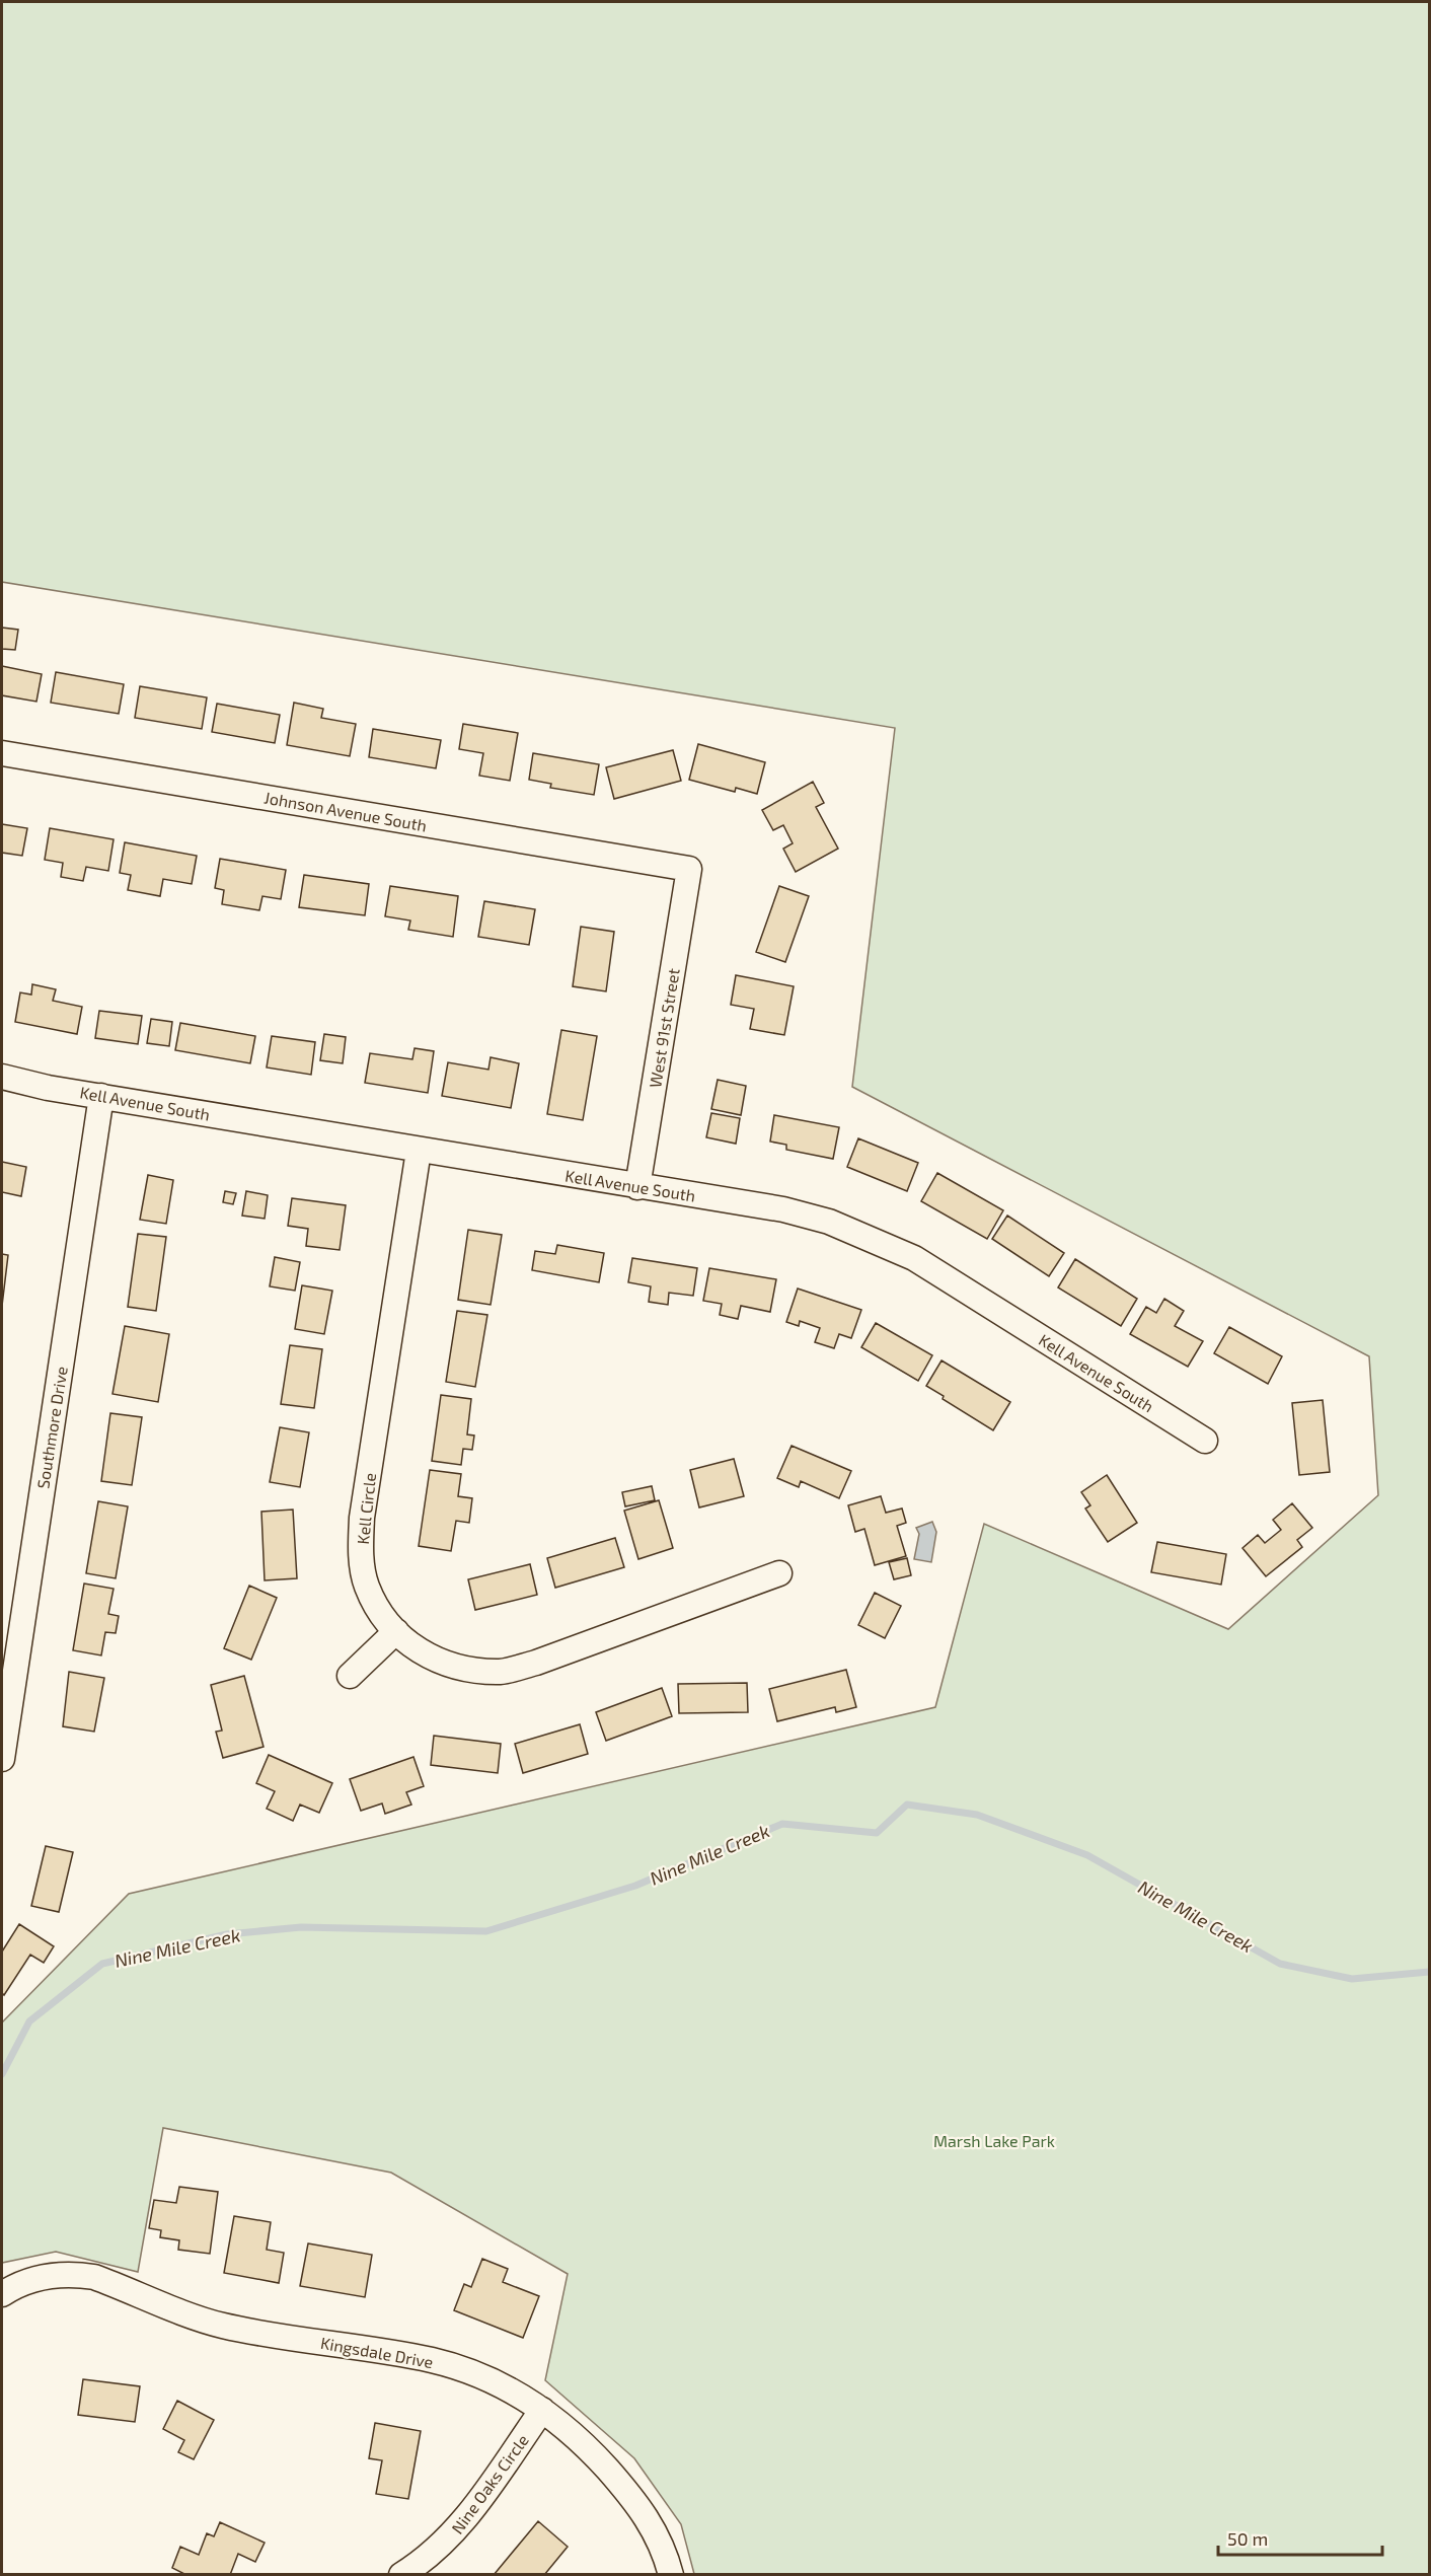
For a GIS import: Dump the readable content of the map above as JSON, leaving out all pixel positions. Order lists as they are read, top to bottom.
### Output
{
  "streets": {
    "street": [
      "Johnson Avenue South",
      "West 91st Street",
      "Kell Avenue South",
      "Southmore Drive",
      "Kell Circle",
      "Kingsdale Drive",
      "Nine Oaks Circle"
    ]
  },
  "crossings": [
    ["Johnson Avenue South", "West 91st Street"],
    ["West 91st Street", "Kell Avenue South"],
    ["Kell Avenue South", "Southmore Drive"],
    ["Kell Avenue South", "Kell Circle"],
    ["Kingsdale Drive", "Nine Oaks Circle"]
  ],
  "water": ["Nine Mile Creek"],
  "parks": ["Marsh Lake Park"],
  "scale_bar": "50 m"
}
